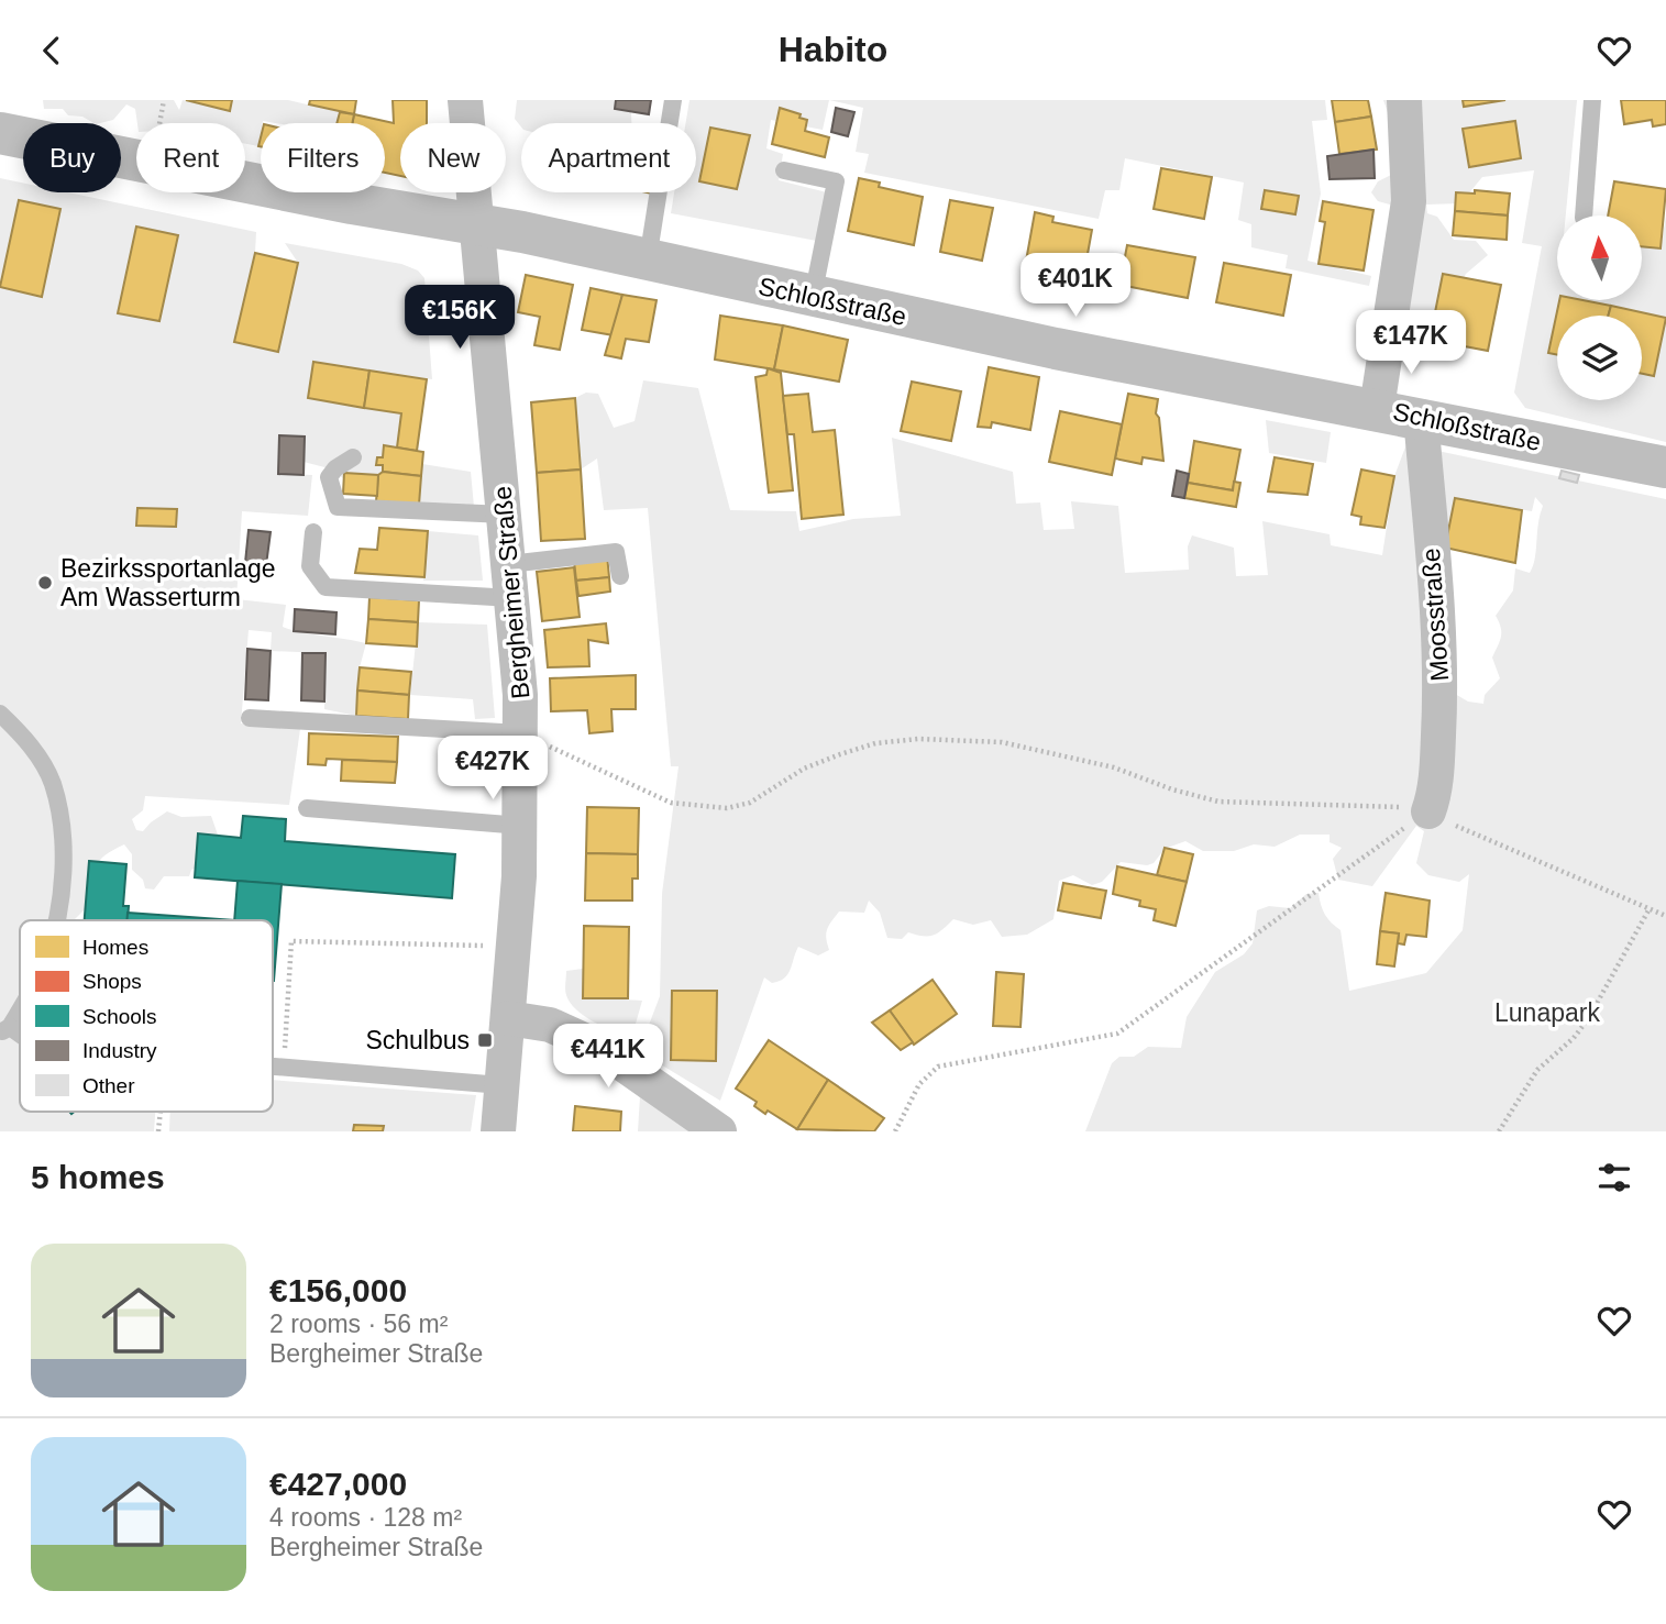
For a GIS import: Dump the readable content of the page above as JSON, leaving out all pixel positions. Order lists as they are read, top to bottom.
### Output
{
  "streets": {
    "street": ["Schloßstraße", "Bergheimer Straße", "Moosstraße"]
  },
  "crossings": [
    ["Schloßstraße", "Bergheimer Straße"],
    ["Schloßstraße", "Moosstraße"]
  ],
  "parks": ["Lunapark"],
  "places": {
    "other": ["Bezirkssportanlage Am Wasserturm"],
    "transit": ["Schulbus"]
  },
  "legend": [
    "Homes",
    "Shops",
    "Schools",
    "Industry",
    "Other"
  ],
  "north": "top",
  "page": {
    "header": "Habito",
    "chip": [
      "Buy",
      "Rent",
      "Filters",
      "New",
      "Apartment"
    ],
    "price": [
      "€401K",
      "€156K",
      "€147K",
      "€427K",
      "€441K"
    ],
    "heading": "5 homes",
    "list": [
      {
        "name": "€156,000",
        "note": "2 rooms · 56 m² · Bergheimer Straße"
      },
      {
        "name": "€427,000",
        "note": "4 rooms · 128 m² · Bergheimer Straße"
      }
    ]
  }
}
